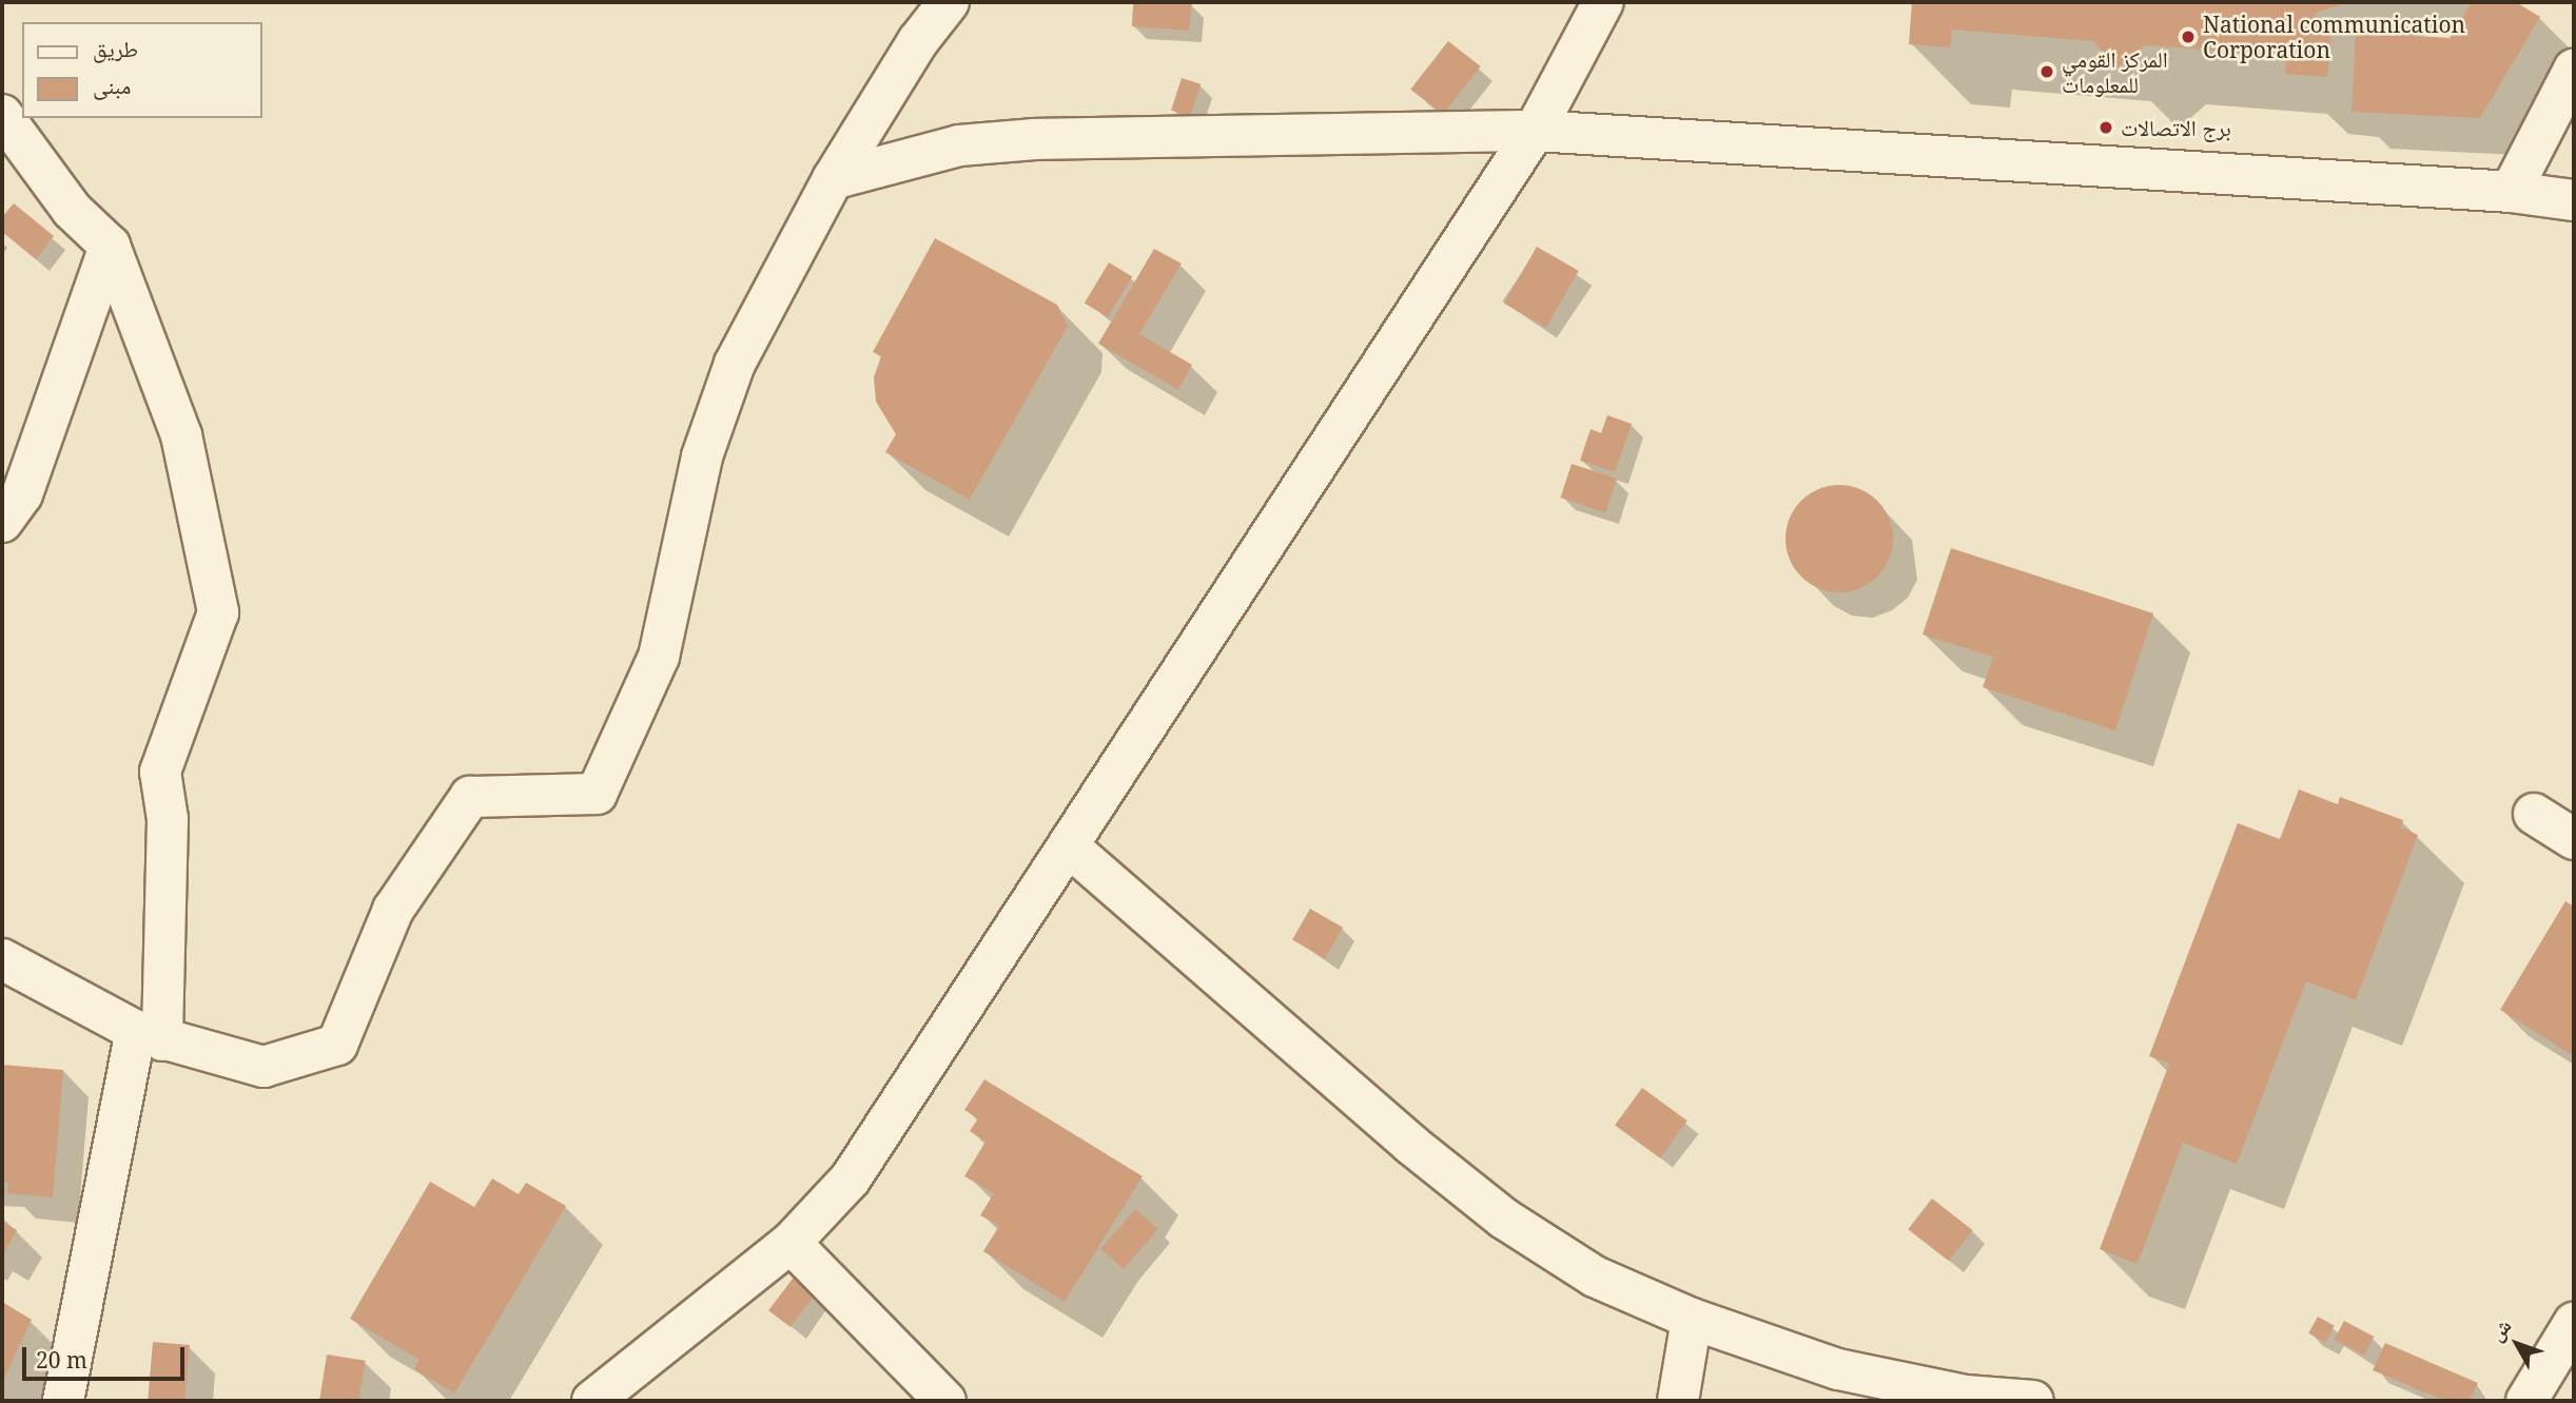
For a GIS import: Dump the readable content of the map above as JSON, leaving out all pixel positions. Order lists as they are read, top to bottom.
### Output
{
  "places": ["National communication Corporation", "المركز القومي للمعلومات", "برج الاتصالات"],
  "legend": ["طريق", "مبنى"],
  "scale_bar": "20 m",
  "north": "top left"
}
